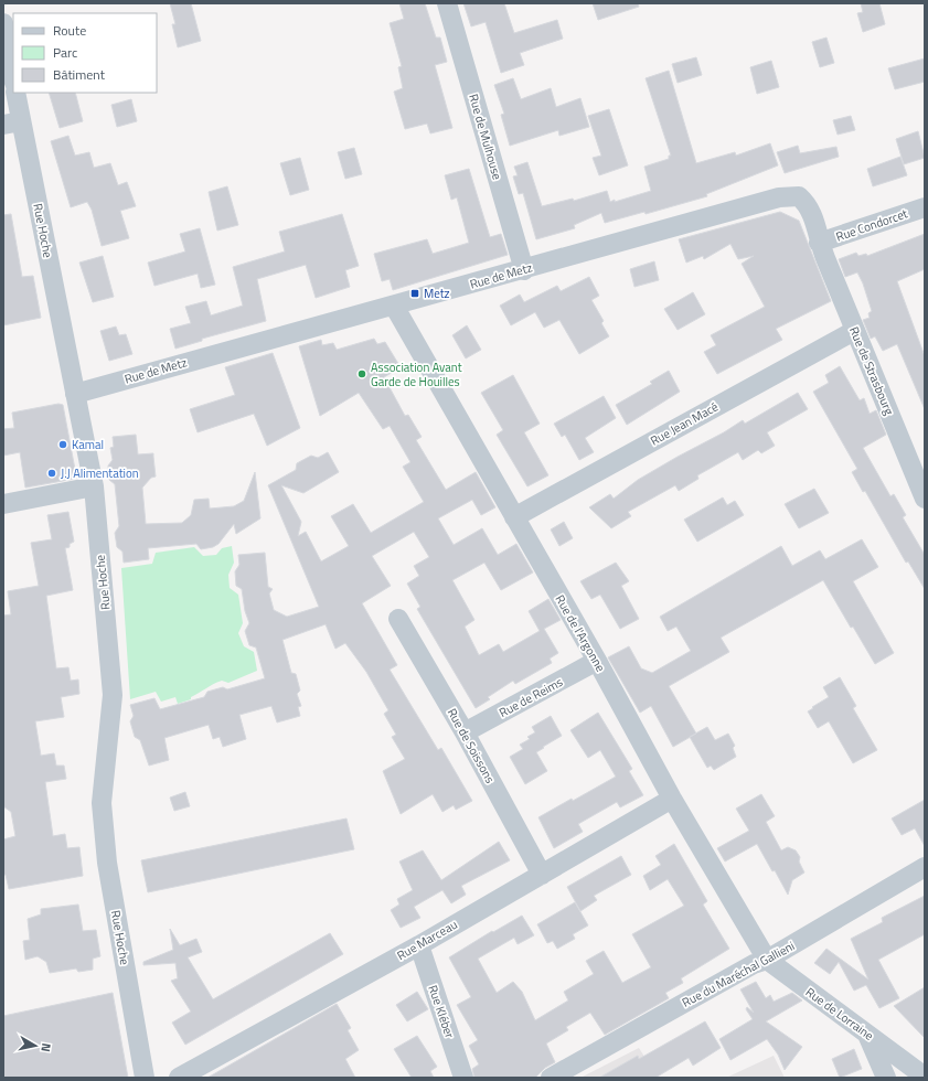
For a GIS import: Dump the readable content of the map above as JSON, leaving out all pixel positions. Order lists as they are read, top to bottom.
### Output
{
  "streets": {
    "street": [
      "Rue de Mulhouse",
      "Rue Condorcet",
      "Rue Hoche",
      "Rue de Metz",
      "Rue de Strasbourg",
      "Rue Jean Macé",
      "Rue de l'Argonne",
      "Rue de Reims",
      "Rue de Soissons",
      "Rue Marceau",
      "Rue du Maréchal Gallieni",
      "Rue Kléber",
      "Rue de Lorraine"
    ]
  },
  "crossings": [
    ["Rue de Mulhouse", "Rue de Metz"],
    ["Rue Condorcet", "Rue de Metz"],
    ["Rue Condorcet", "Rue de Strasbourg"],
    ["Rue Hoche", "Rue de Metz"],
    ["Rue de Metz", "Rue de Strasbourg"],
    ["Rue de Metz", "Rue de l'Argonne"],
    ["Rue de Strasbourg", "Rue Jean Macé"],
    ["Rue Jean Macé", "Rue de l'Argonne"],
    ["Rue de l'Argonne", "Rue de Reims"],
    ["Rue de l'Argonne", "Rue Marceau"],
    ["Rue de l'Argonne", "Rue du Maréchal Gallieni"],
    ["Rue de l'Argonne", "Rue de Lorraine"],
    ["Rue de Reims", "Rue de Soissons"],
    ["Rue de Soissons", "Rue Marceau"],
    ["Rue Marceau", "Rue Kléber"],
    ["Rue du Maréchal Gallieni", "Rue de Lorraine"]
  ],
  "places": {
    "transit": ["Metz"],
    "other": ["Association Avant Garde de Houilles", "Kamal", "J.J Alimentation"]
  },
  "legend": ["Route", "Parc", "Bâtiment"],
  "north": "right"
}
